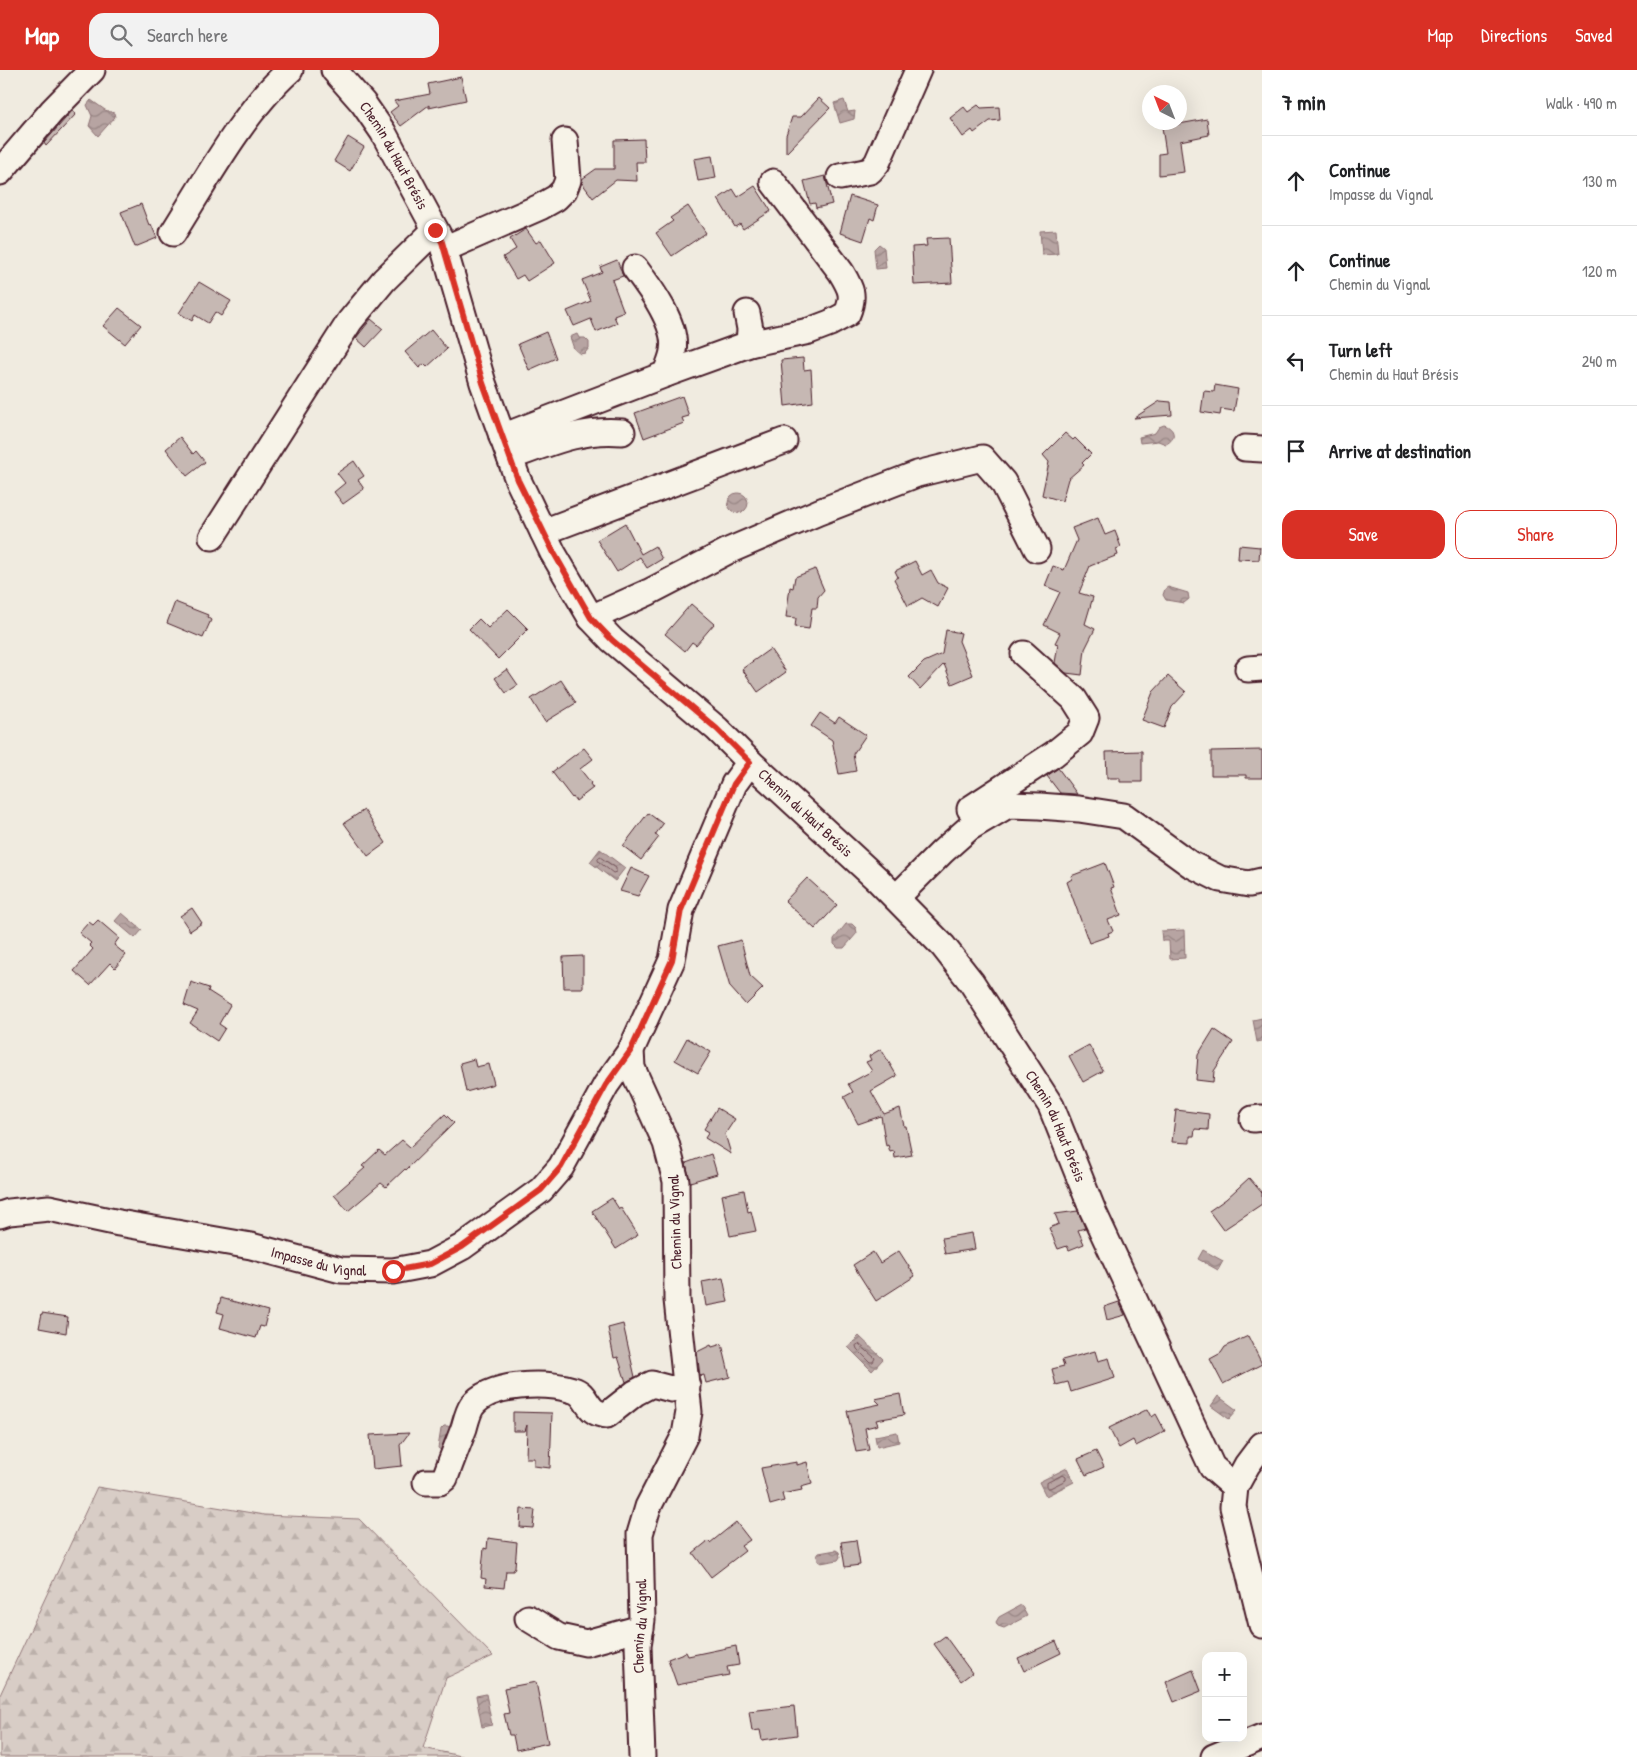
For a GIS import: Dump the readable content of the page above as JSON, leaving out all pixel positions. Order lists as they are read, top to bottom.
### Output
{
  "streets": {
    "street": ["Chemin du Haut Brésis", "Chemin du Vignal", "Impasse du Vignal"]
  },
  "crossings": [
    ["Chemin du Vignal", "Impasse du Vignal"]
  ],
  "north": "top left",
  "page": {
    "header": "Map",
    "search": "Search here",
    "nav": ["Map", "Directions", "Saved"],
    "heading": ["7 min", "Walk · 490 m"],
    "list": [
      ["Continue", "Impasse du Vignal", "130 m"],
      ["Continue", "Chemin du Vignal", "120 m"],
      ["Turn left", "Chemin du Haut Brésis", "240 m"],
      "Arrive at destination"
    ],
    "buttons": ["Save", "Share"],
    "map_buttons": ["+", "−"]
  }
}
